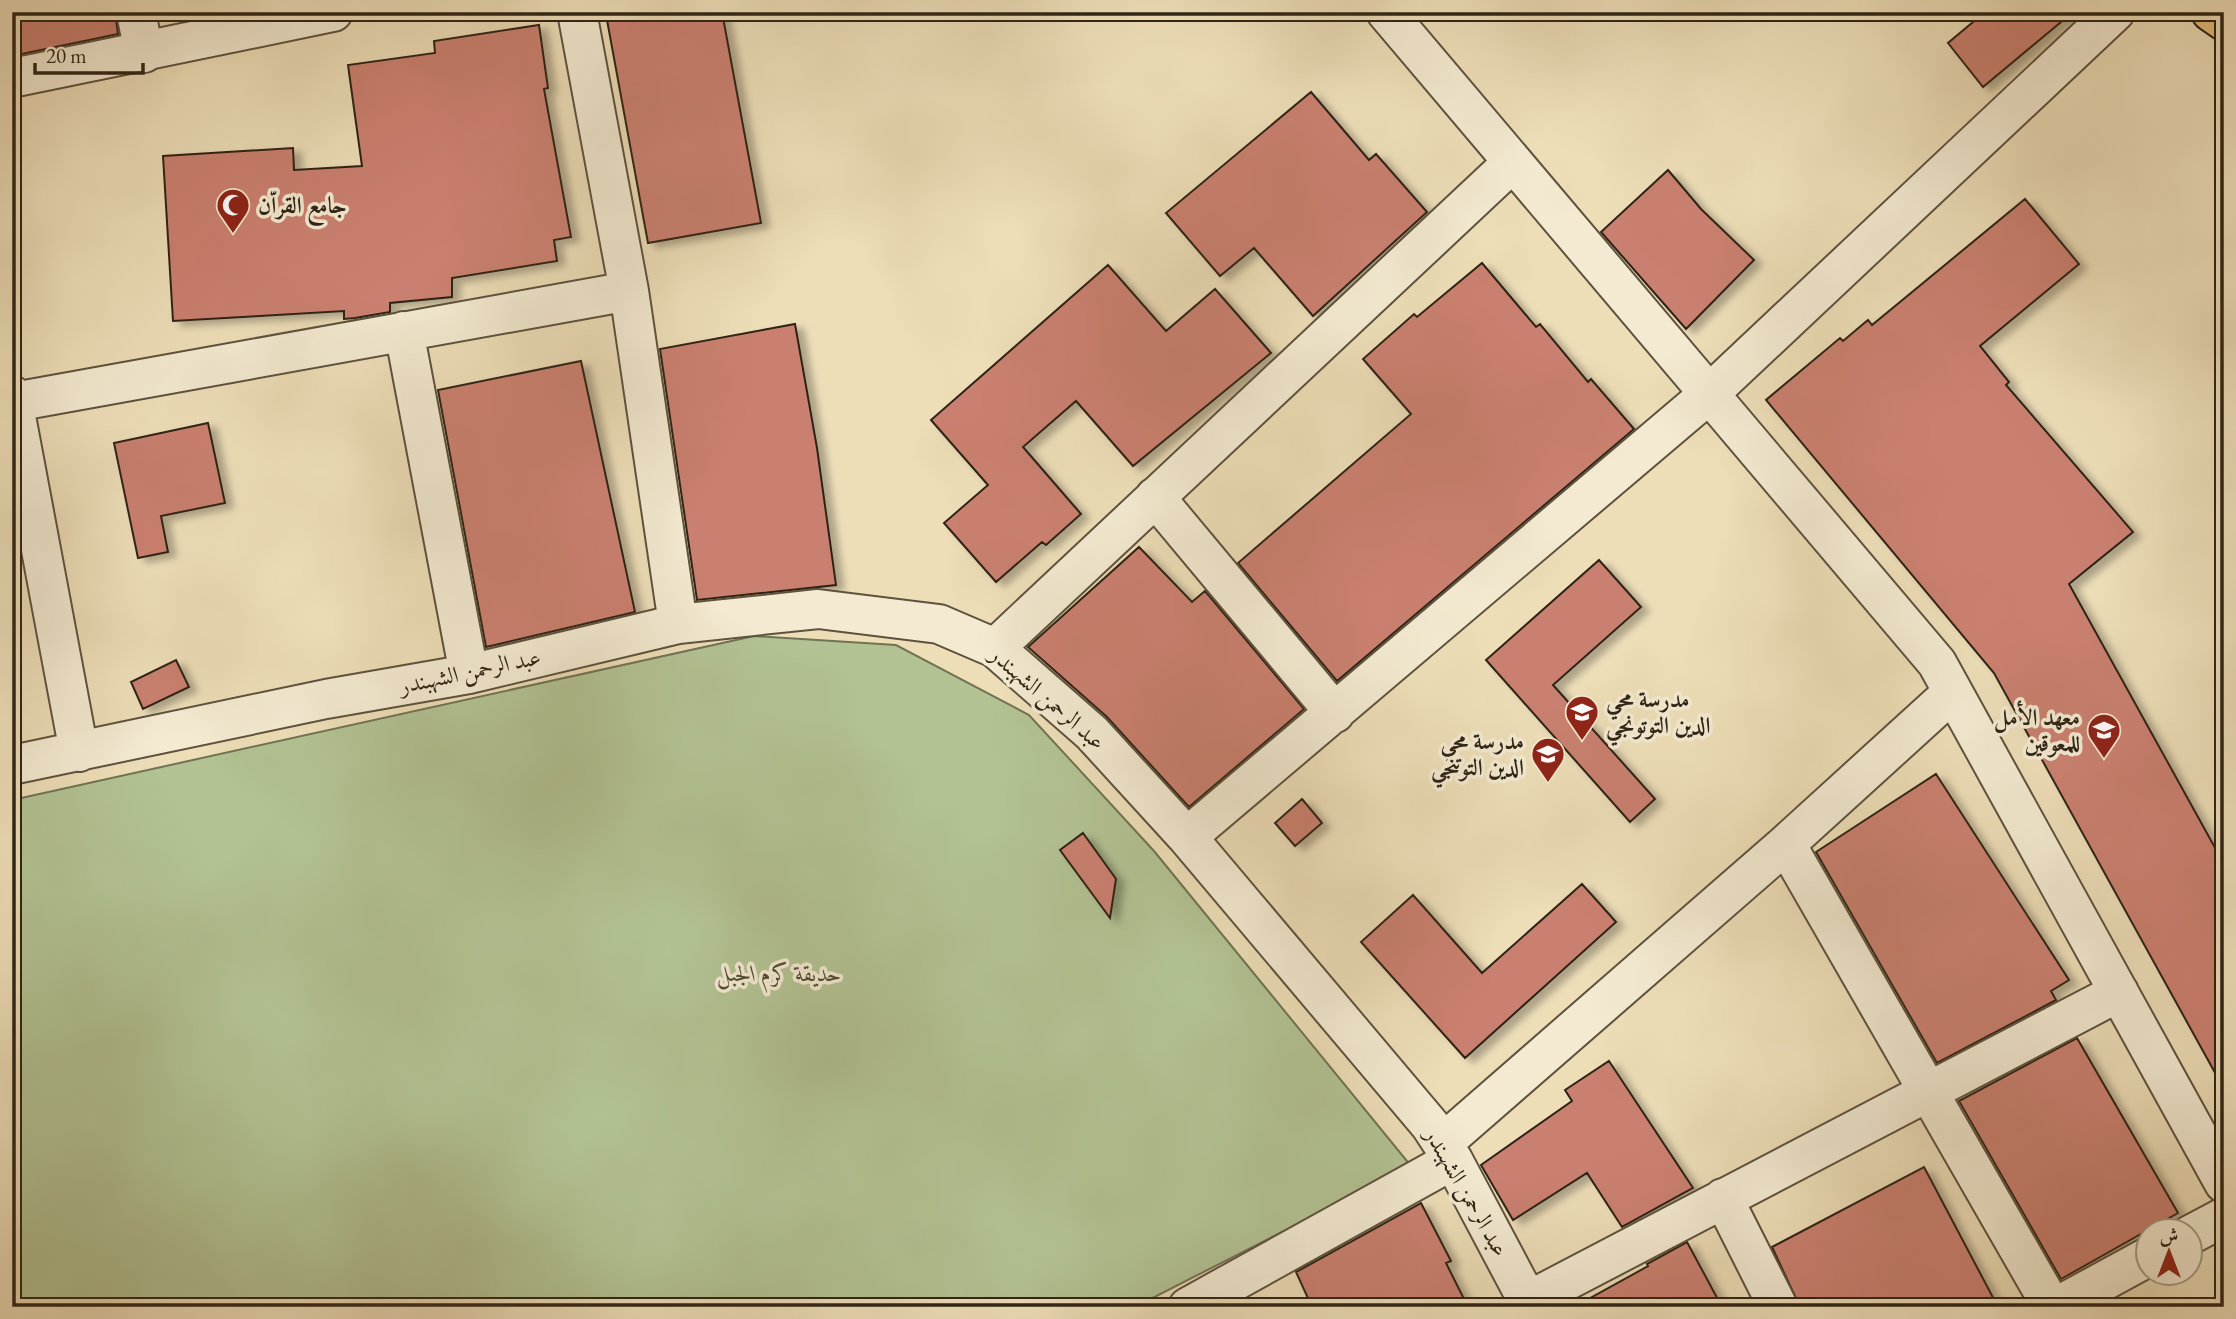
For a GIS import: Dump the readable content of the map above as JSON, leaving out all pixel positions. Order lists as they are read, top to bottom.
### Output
{
  "streets": {
    "street": ["عبد الرحمن الشهبندر"]
  },
  "parks": ["حديقة كرم الجبل"],
  "places": {
    "mosque": ["جامع القراّن"],
    "school or university": ["مدرسة محي الدين التوتونجي", "معهد الأمل للمعوقين", "مدرسة محي الدين التوتنجي"]
  },
  "scale_bar": "20 m",
  "north": "top"
}
